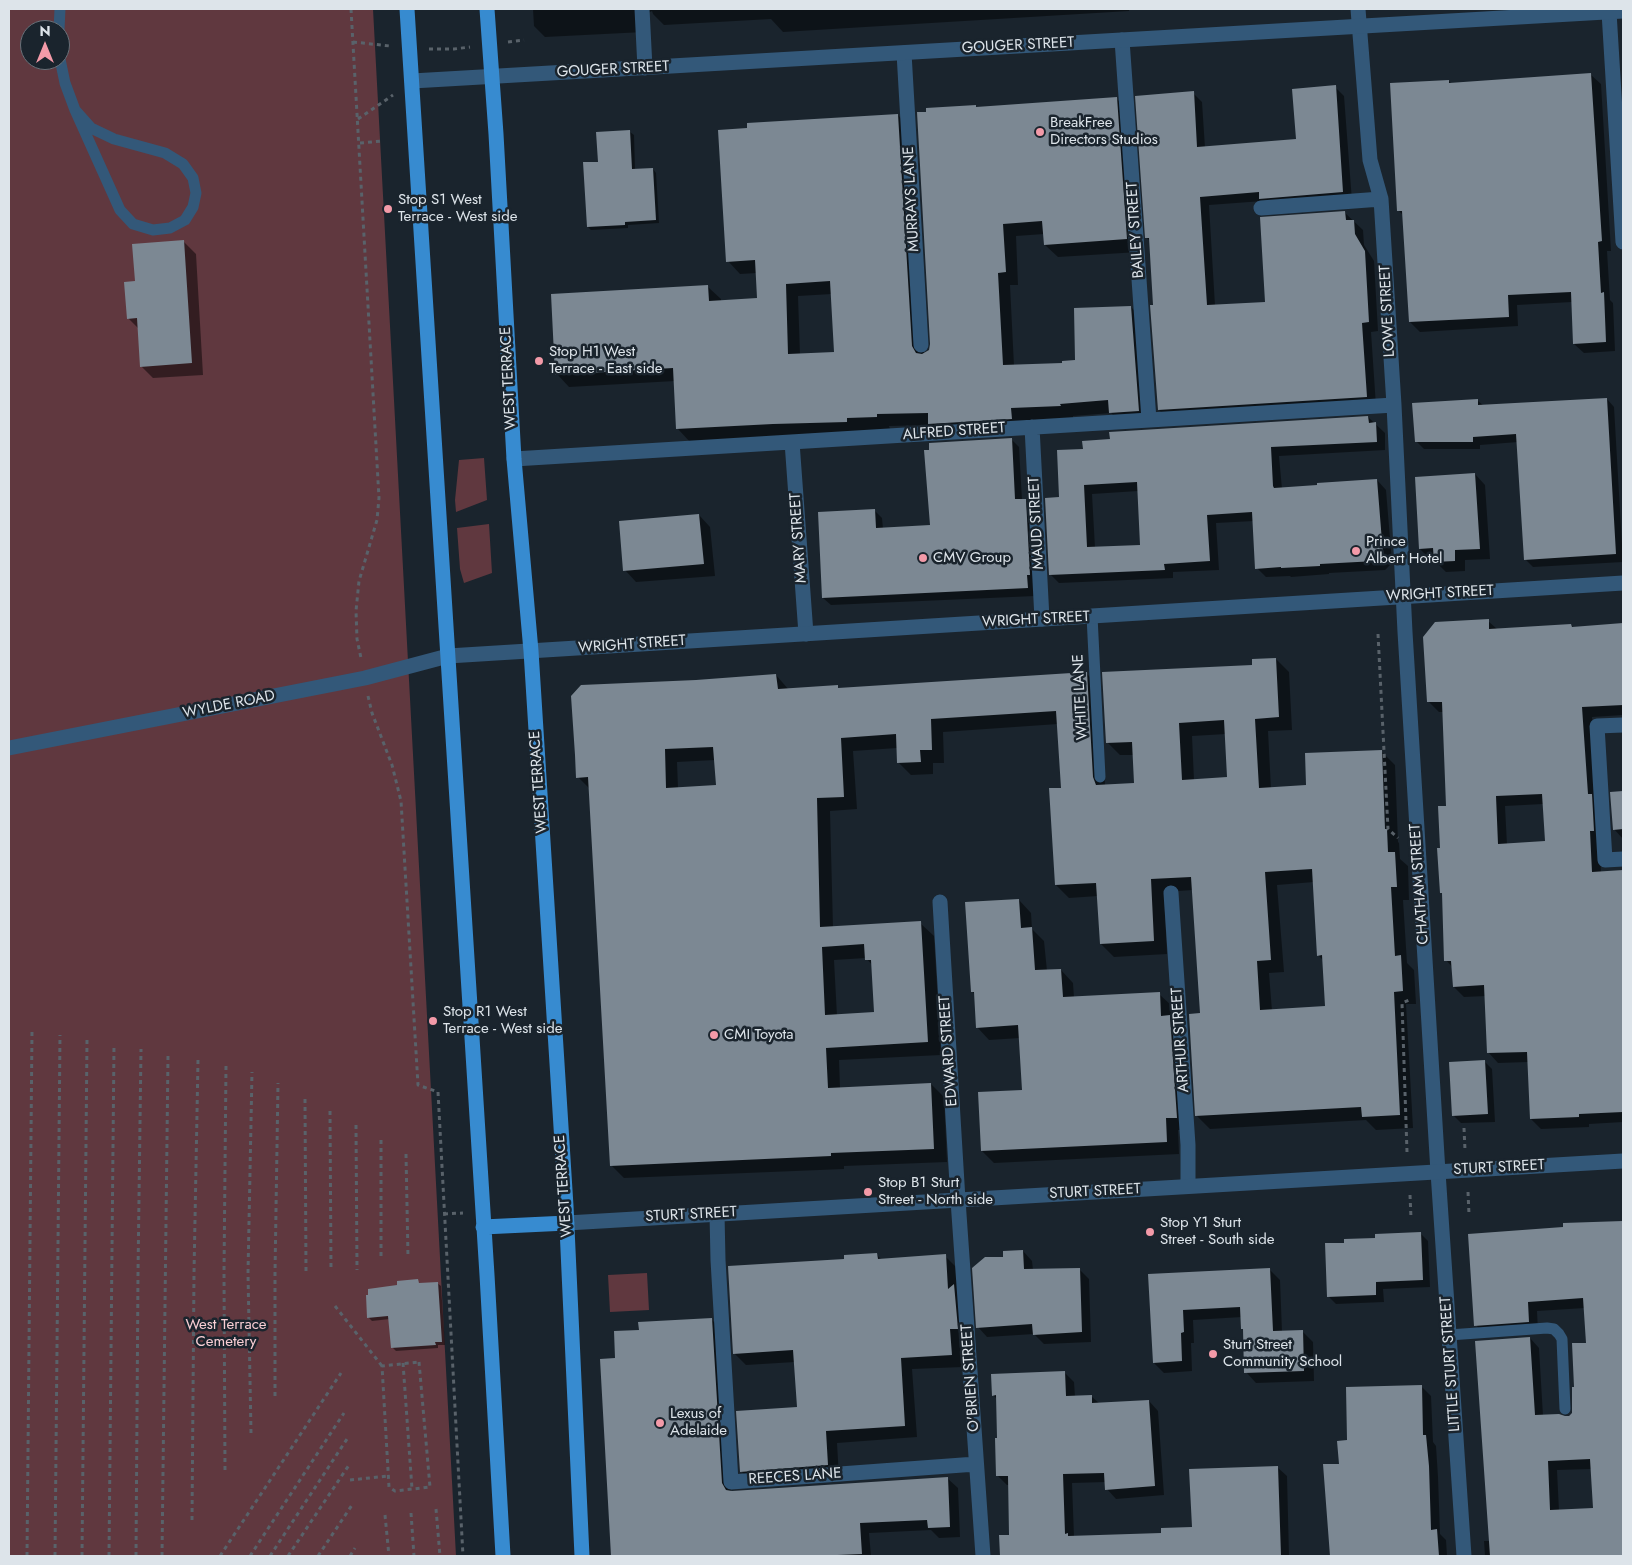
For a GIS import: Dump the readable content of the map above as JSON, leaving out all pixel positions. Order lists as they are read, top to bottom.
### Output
{
  "streets": {
    "main road": ["WEST TERRACE"],
    "street": [
      "GOUGER STREET",
      "MURRAYS LANE",
      "BAILEY STREET",
      "LOWE STREET",
      "ALFRED STREET",
      "MAUD STREET",
      "MARY STREET",
      "WRIGHT STREET",
      "WYLDE ROAD",
      "CHATHAM STREET",
      "ARTHUR STREET",
      "EDWARD STREET",
      "STURT STREET",
      "LITTLE STURT STREET",
      "O'BRIEN STREET",
      "REECES LANE"
    ],
    "lane": ["WHITE LANE"]
  },
  "crossings": [
    ["GOUGER STREET", "MURRAYS LANE"],
    ["GOUGER STREET", "BAILEY STREET"],
    ["GOUGER STREET", "LOWE STREET"],
    ["GOUGER STREET", "WEST TERRACE"],
    ["BAILEY STREET", "ALFRED STREET"],
    ["LOWE STREET", "ALFRED STREET"],
    ["LOWE STREET", "WRIGHT STREET"],
    ["LOWE STREET", "CHATHAM STREET"],
    ["WEST TERRACE", "ALFRED STREET"],
    ["WEST TERRACE", "WRIGHT STREET"],
    ["WEST TERRACE", "STURT STREET"],
    ["ALFRED STREET", "MAUD STREET"],
    ["ALFRED STREET", "MARY STREET"],
    ["MAUD STREET", "WRIGHT STREET"],
    ["MARY STREET", "WRIGHT STREET"],
    ["WRIGHT STREET", "WHITE LANE"],
    ["WRIGHT STREET", "WYLDE ROAD"],
    ["WRIGHT STREET", "CHATHAM STREET"],
    ["CHATHAM STREET", "STURT STREET"],
    ["CHATHAM STREET", "LITTLE STURT STREET"],
    ["ARTHUR STREET", "STURT STREET"],
    ["EDWARD STREET", "STURT STREET"],
    ["EDWARD STREET", "O'BRIEN STREET"],
    ["STURT STREET", "LITTLE STURT STREET"],
    ["STURT STREET", "O'BRIEN STREET"],
    ["STURT STREET", "REECES LANE"],
    ["O'BRIEN STREET", "REECES LANE"]
  ],
  "parks": ["West Terrace Cemetery"],
  "places": [
    "BreakFree Directors Studios",
    "Stop S1 West Terrace - West side",
    "Stop H1 West Terrace - East side",
    "Prince Albert Hotel",
    "CMV Group",
    "Stop R1 West Terrace - West side",
    "CMI Toyota",
    "Stop B1 Sturt Street - North side",
    "Stop Y1 Sturt Street - South side",
    "Sturt Street Community School",
    "Lexus of Adelaide"
  ],
  "north": "top"
}
